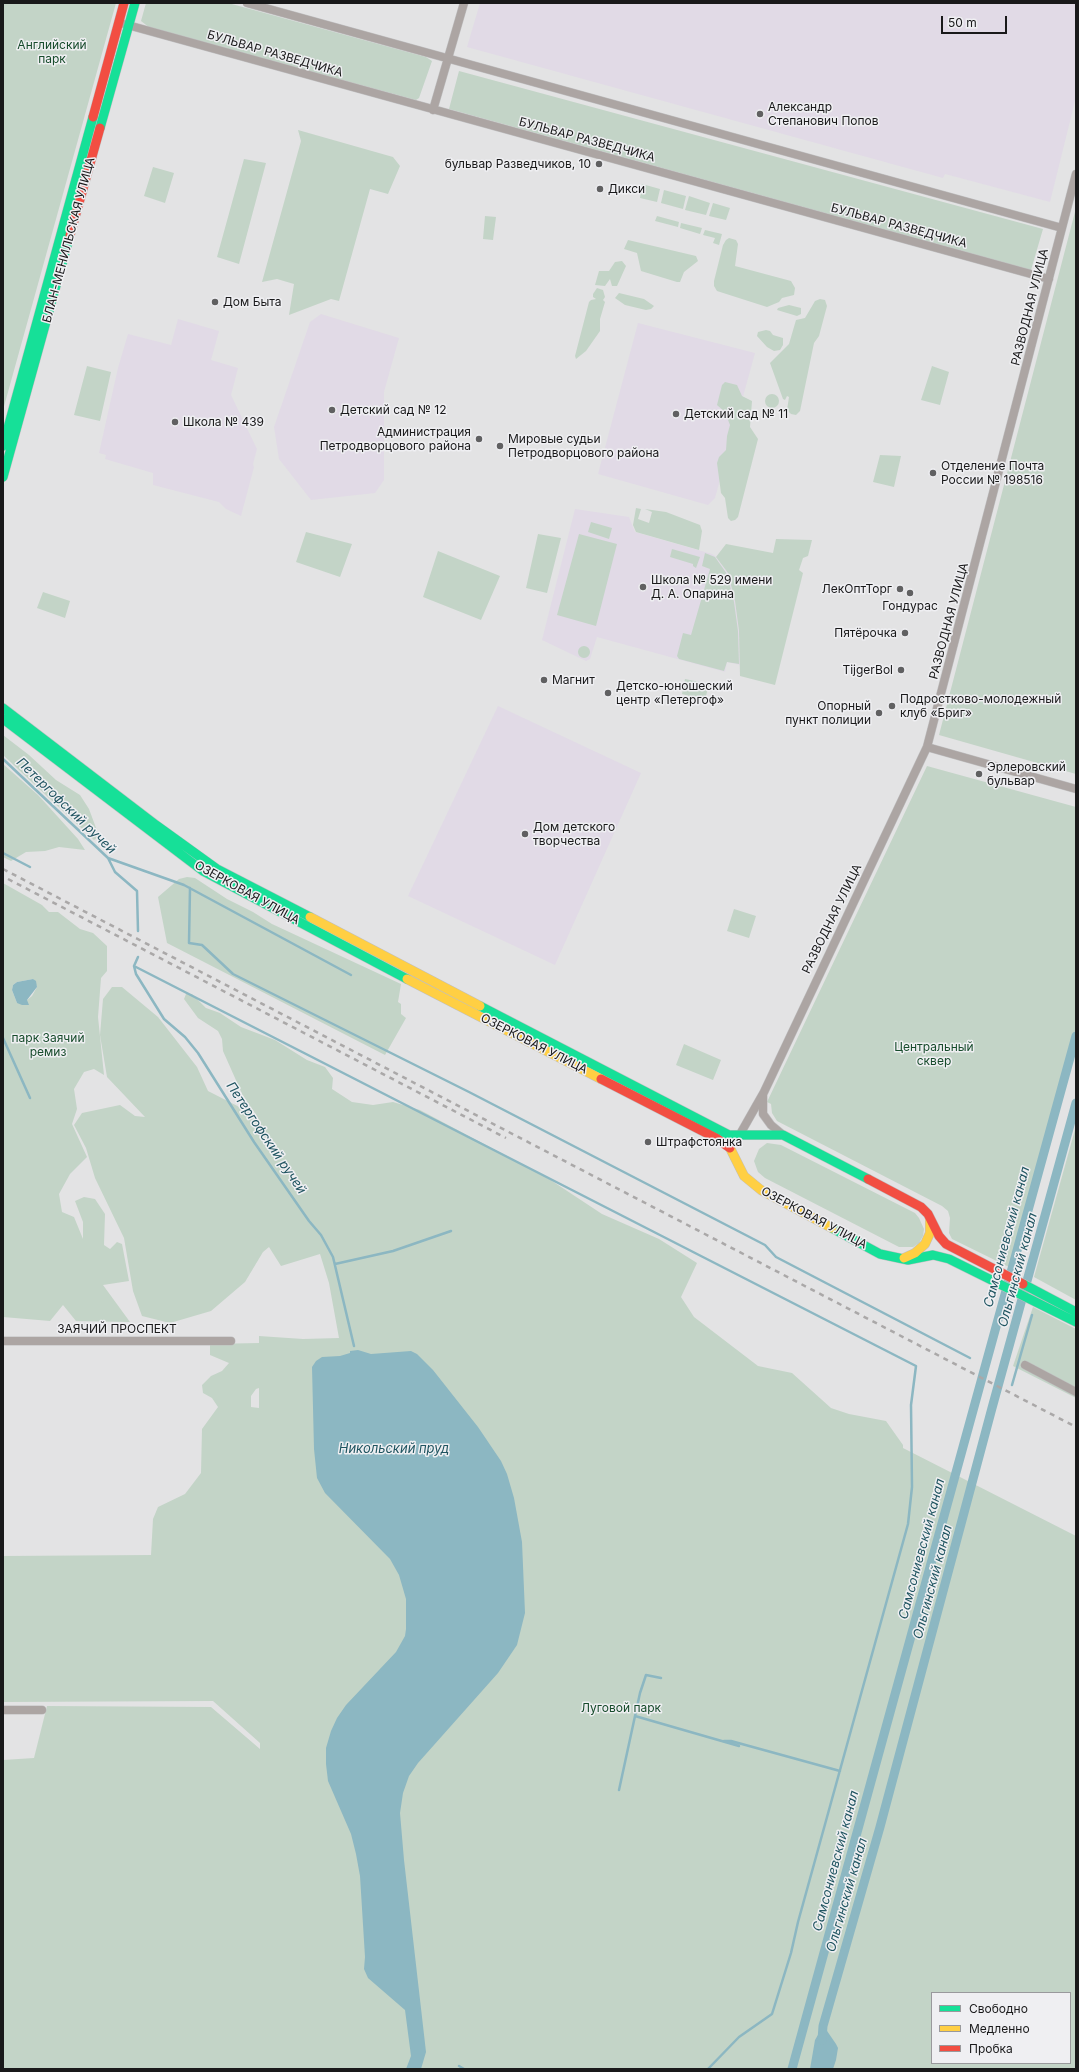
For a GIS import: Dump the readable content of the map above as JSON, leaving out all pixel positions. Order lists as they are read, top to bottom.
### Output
{
  "streets": {
    "street": [
      "БУЛЬВАР РАЗВЕДЧИКА",
      "БЛАН-МЕНИЛЬСКАЯ УЛИЦА",
      "РАЗВОДНАЯ УЛИЦА",
      "ОЗЕРКОВАЯ УЛИЦА",
      "ЗАЯЧИЙ ПРОСПЕКТ"
    ]
  },
  "crossings": [
    ["БУЛЬВАР РАЗВЕДЧИКА", "БЛАН-МЕНИЛЬСКАЯ УЛИЦА"],
    ["БУЛЬВАР РАЗВЕДЧИКА", "РАЗВОДНАЯ УЛИЦА"],
    ["РАЗВОДНАЯ УЛИЦА", "ОЗЕРКОВАЯ УЛИЦА"]
  ],
  "water": [
    "Петергофский ручей",
    "Самсониевский канал",
    "Ольгинский канал",
    "Никольский пруд"
  ],
  "parks": [
    "Английский парк",
    "парк Заячий ремиз",
    "Центральный сквер",
    "Луговой парк"
  ],
  "places": [
    "Александр Степанович Попов",
    "бульвар Разведчиков, 10",
    "Дикси",
    "Дом Быта",
    "Детский сад № 12",
    "Детский сад № 11",
    "Школа № 439",
    "Администрация Петродворцового района",
    "Мировые судьи Петродворцового района",
    "Отделение Почта России № 198516",
    "Школа № 529 имени Д. А. Опарина",
    "ЛекОптТорг",
    "Гондурас",
    "Пятёрочка",
    "TijgerBol",
    "Магнит",
    "Детско-юношеский центр «Петергоф»",
    "Подростково-молодежный клуб «Бриг»",
    "Опорный пункт полиции",
    "Эрлеровский бульвар",
    "Дом детского творчества",
    "Штрафстоянка"
  ],
  "legend": ["Свободно", "Медленно", "Пробка"],
  "scale_bar": "50 m"
}
